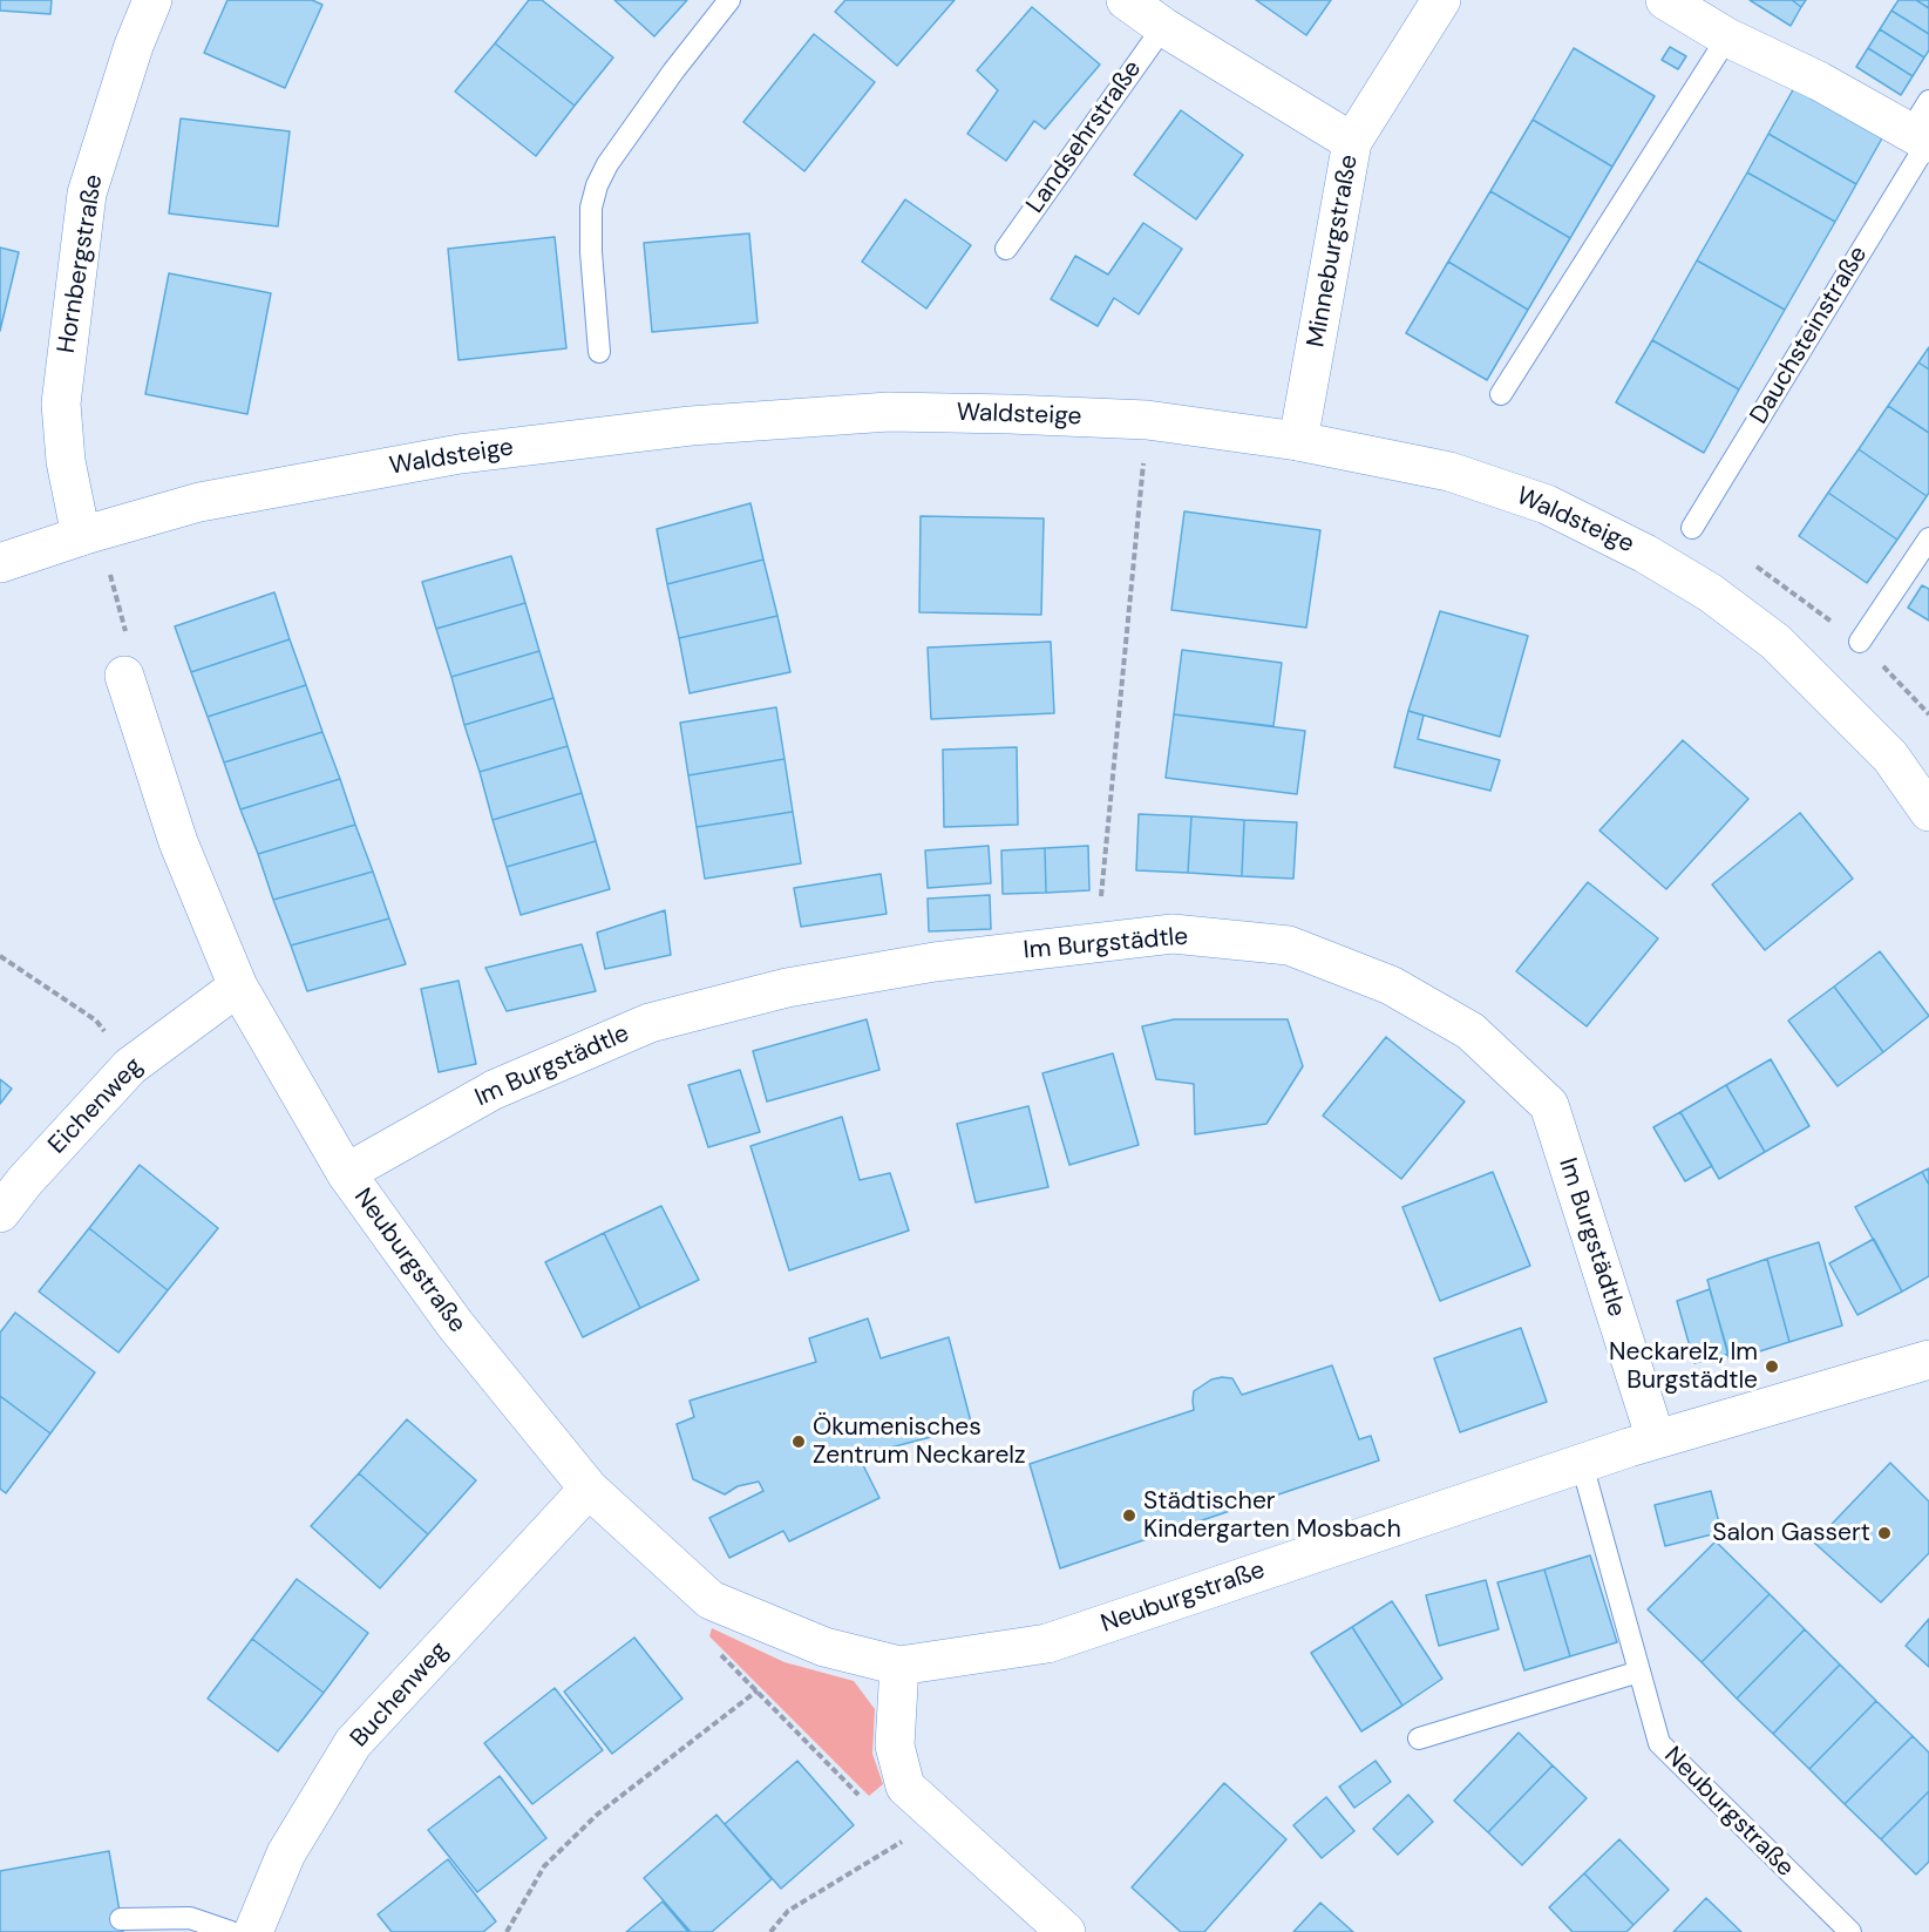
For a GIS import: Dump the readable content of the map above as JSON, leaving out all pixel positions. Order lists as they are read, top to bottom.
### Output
{
  "streets": {
    "street": [
      "Minneburgstraße",
      "Hornbergstraße",
      "Dauchsteinstraße",
      "Waldsteige",
      "Im Burgstädtle",
      "Eichenweg",
      "Neuburgstraße",
      "Buchenweg"
    ],
    "lane": ["Landsehrstraße"]
  },
  "crossings": [
    ["Minneburgstraße", "Waldsteige"],
    ["Hornbergstraße", "Waldsteige"],
    ["Im Burgstädtle", "Neuburgstraße"],
    ["Eichenweg", "Neuburgstraße"],
    ["Neuburgstraße", "Buchenweg"]
  ],
  "places": [
    "Neckarelz, Im Burgstädtle",
    "Ökumenisches Zentrum Neckarelz",
    "Städtischer Kindergarten Mosbach",
    "Salon Gassert"
  ]
}
